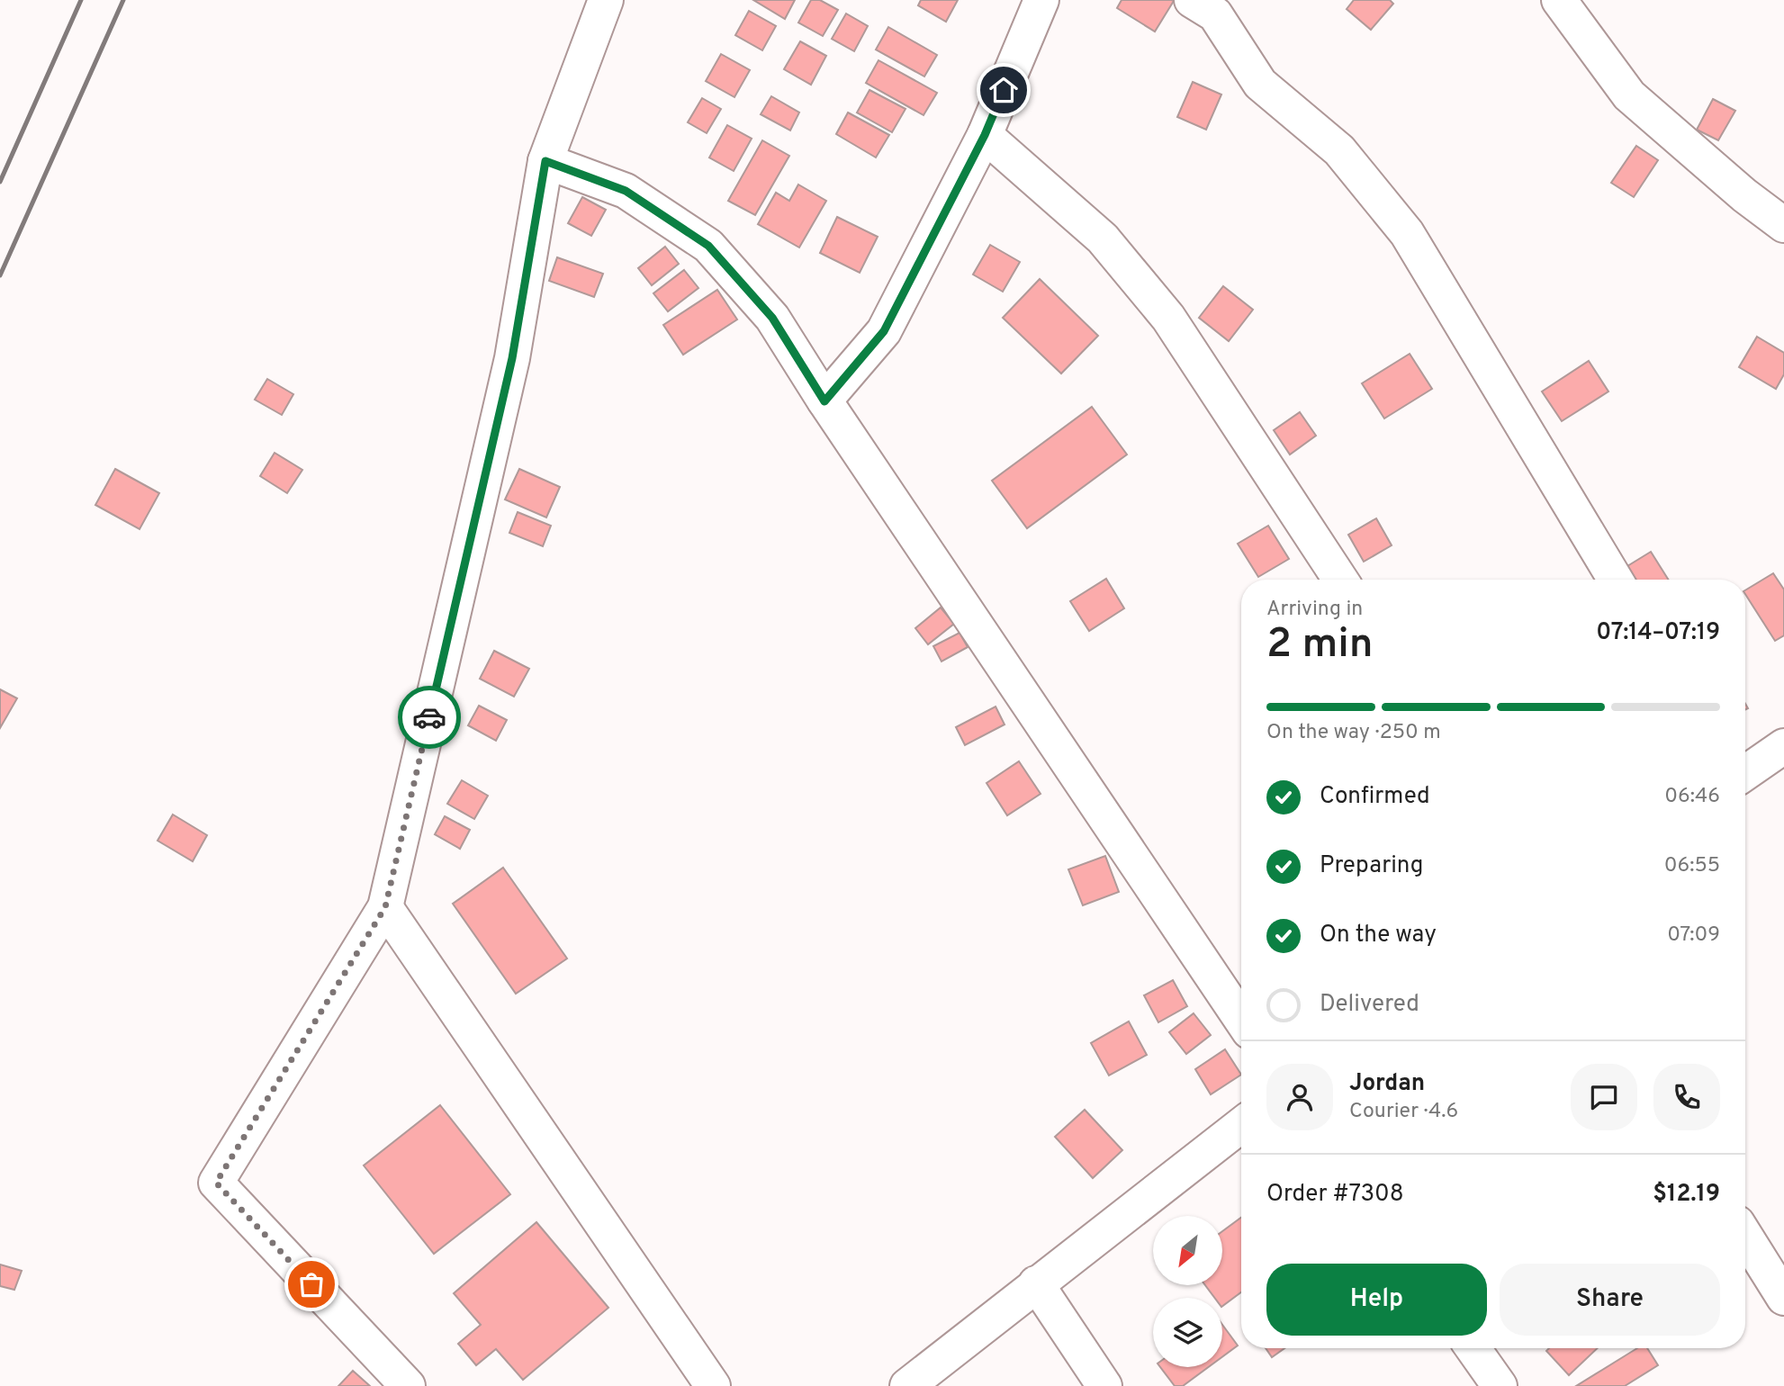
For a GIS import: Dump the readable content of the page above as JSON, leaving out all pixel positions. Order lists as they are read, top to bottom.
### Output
{
  "north": "bottom left",
  "page": {
    "heading": ["2 min", "Arriving in", "07:14–07:19"],
    "panel": [
      "Jordan",
      "Courier · 4.6",
      "Order #7308",
      "$12.19"
    ],
    "bar": "On the way · 250 m",
    "list": [
      ["Confirmed", "06:46"],
      ["Preparing", "06:55"],
      ["On the way", "07:09"],
      "Delivered"
    ],
    "buttons": ["Help", "Share"]
  }
}
